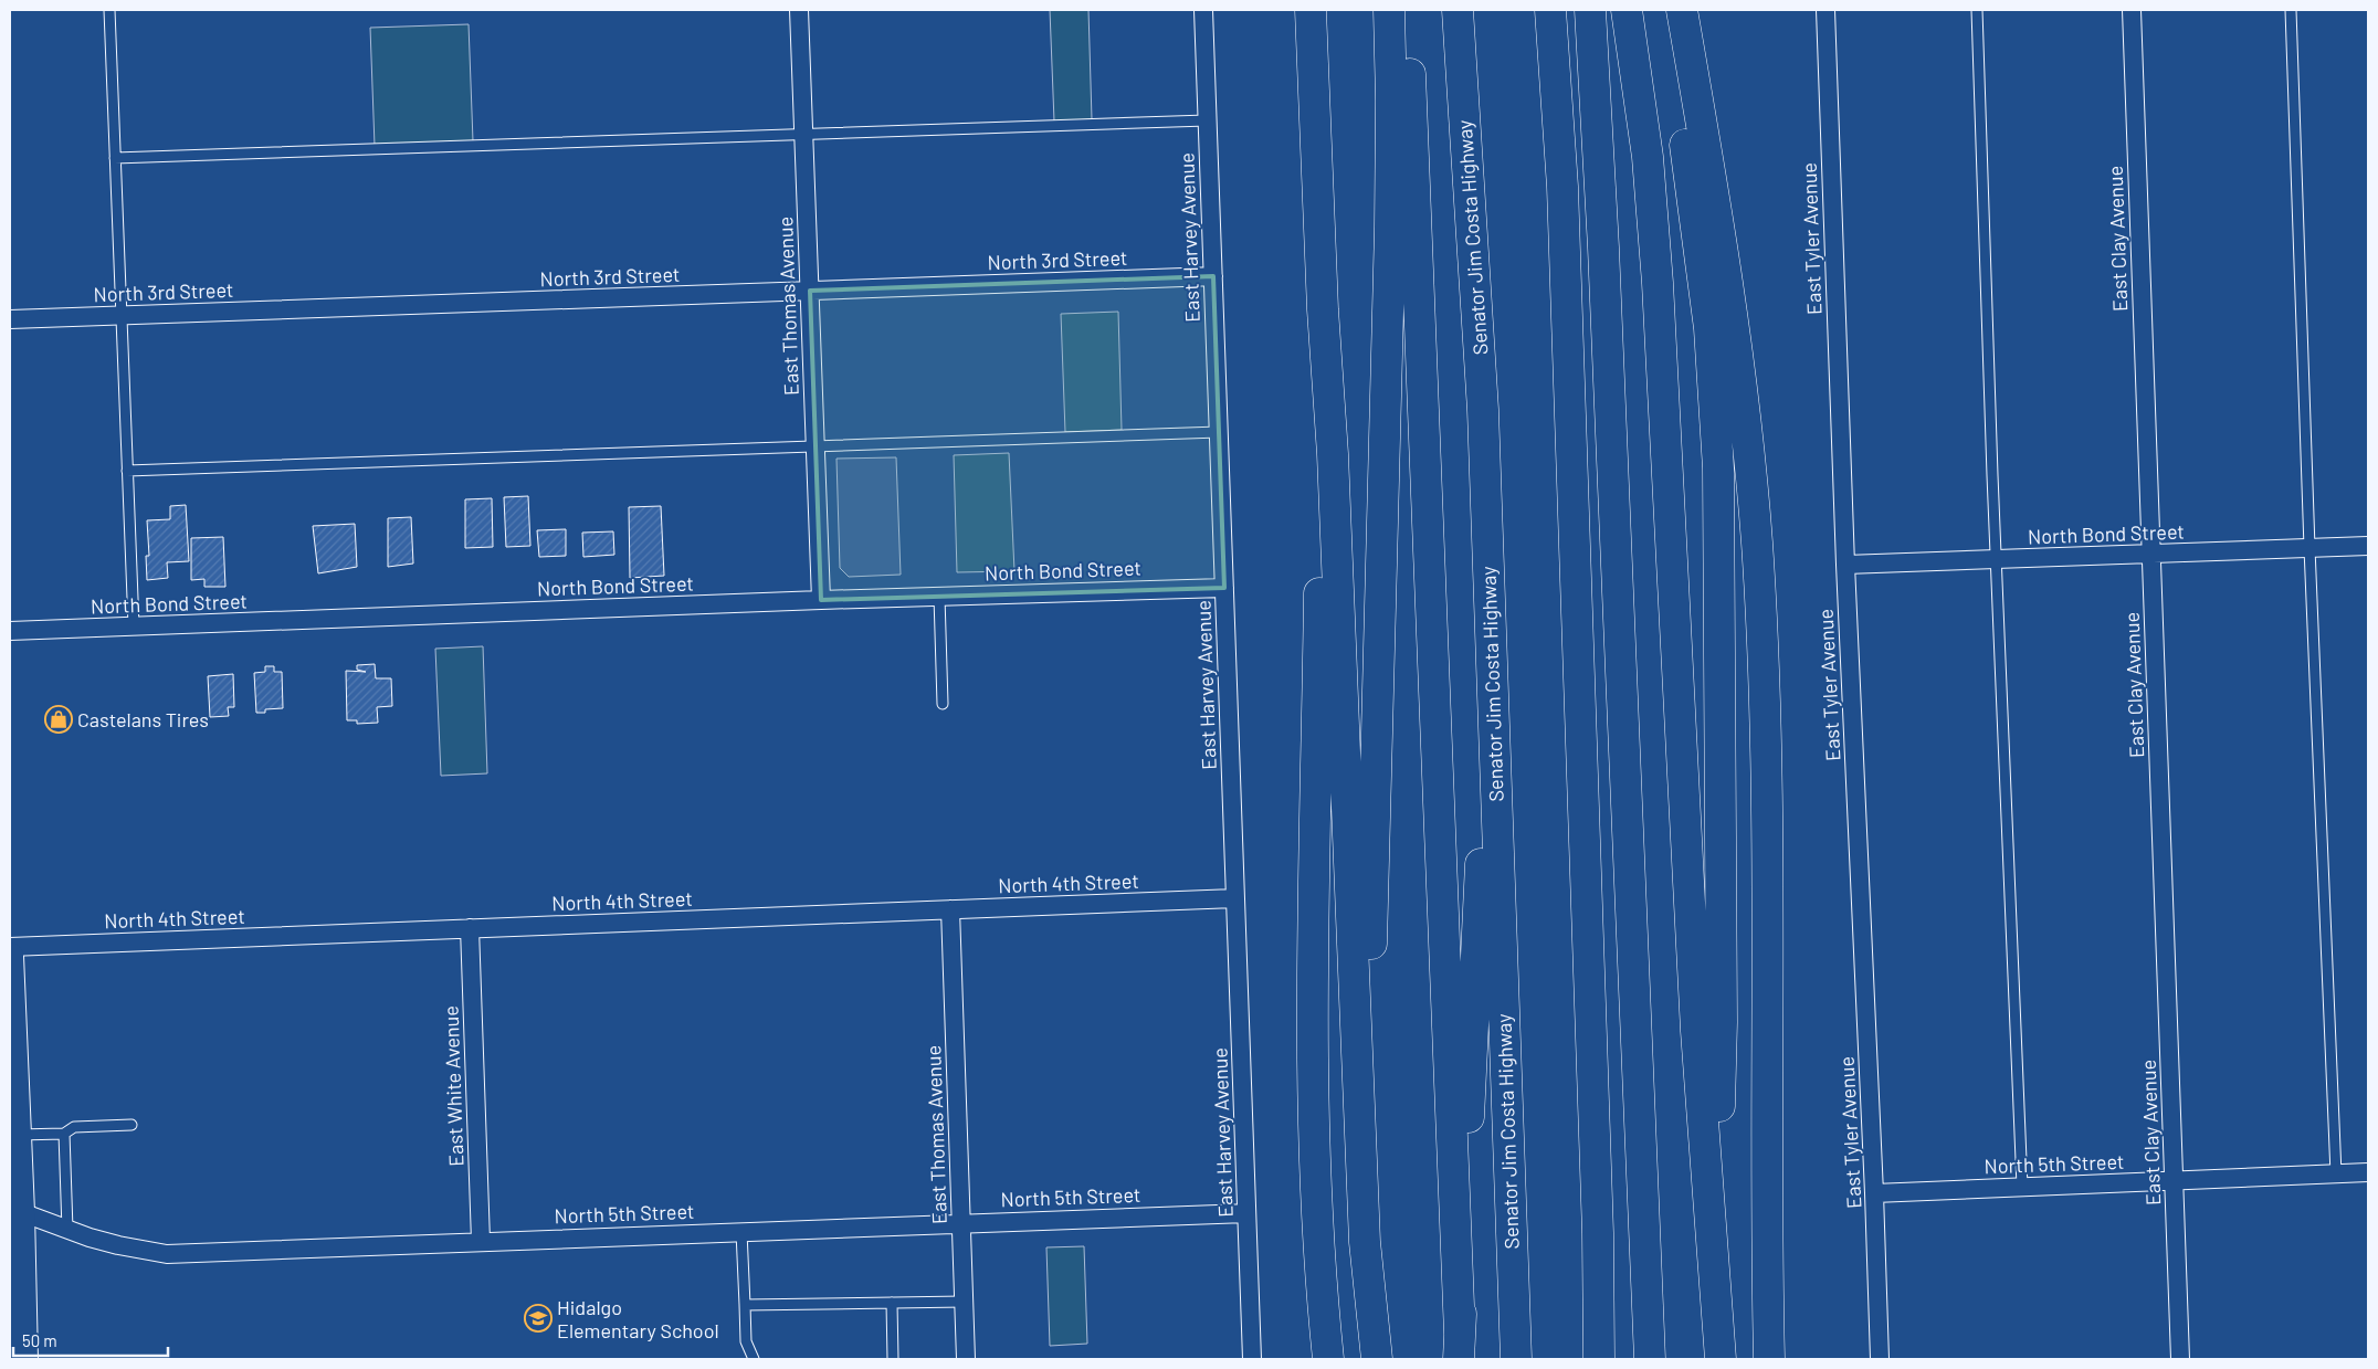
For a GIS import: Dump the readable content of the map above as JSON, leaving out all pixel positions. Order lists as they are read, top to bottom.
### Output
{
  "streets": {
    "highway": ["Senator Jim Costa Highway"],
    "street": [
      "East Harvey Avenue",
      "East Tyler Avenue",
      "East Clay Avenue",
      "North 3rd Street",
      "East Thomas Avenue",
      "North Bond Street",
      "North 4th Street",
      "East White Avenue",
      "North 5th Street"
    ]
  },
  "crossings": [
    ["East Harvey Avenue", "North 3rd Street"],
    ["East Harvey Avenue", "North Bond Street"],
    ["East Harvey Avenue", "North 4th Street"],
    ["East Harvey Avenue", "North 5th Street"],
    ["East Tyler Avenue", "North Bond Street"],
    ["East Tyler Avenue", "North 5th Street"],
    ["East Clay Avenue", "North Bond Street"],
    ["East Clay Avenue", "North 5th Street"],
    ["North 3rd Street", "East Thomas Avenue"],
    ["East Thomas Avenue", "North Bond Street"],
    ["East Thomas Avenue", "North 4th Street"],
    ["East Thomas Avenue", "North 5th Street"],
    ["North 4th Street", "East White Avenue"],
    ["East White Avenue", "North 5th Street"]
  ],
  "places": {
    "shop": ["Castelans Tires"],
    "school or university": ["Hidalgo Elementary School"]
  },
  "scale_bar": "50 m"
}
